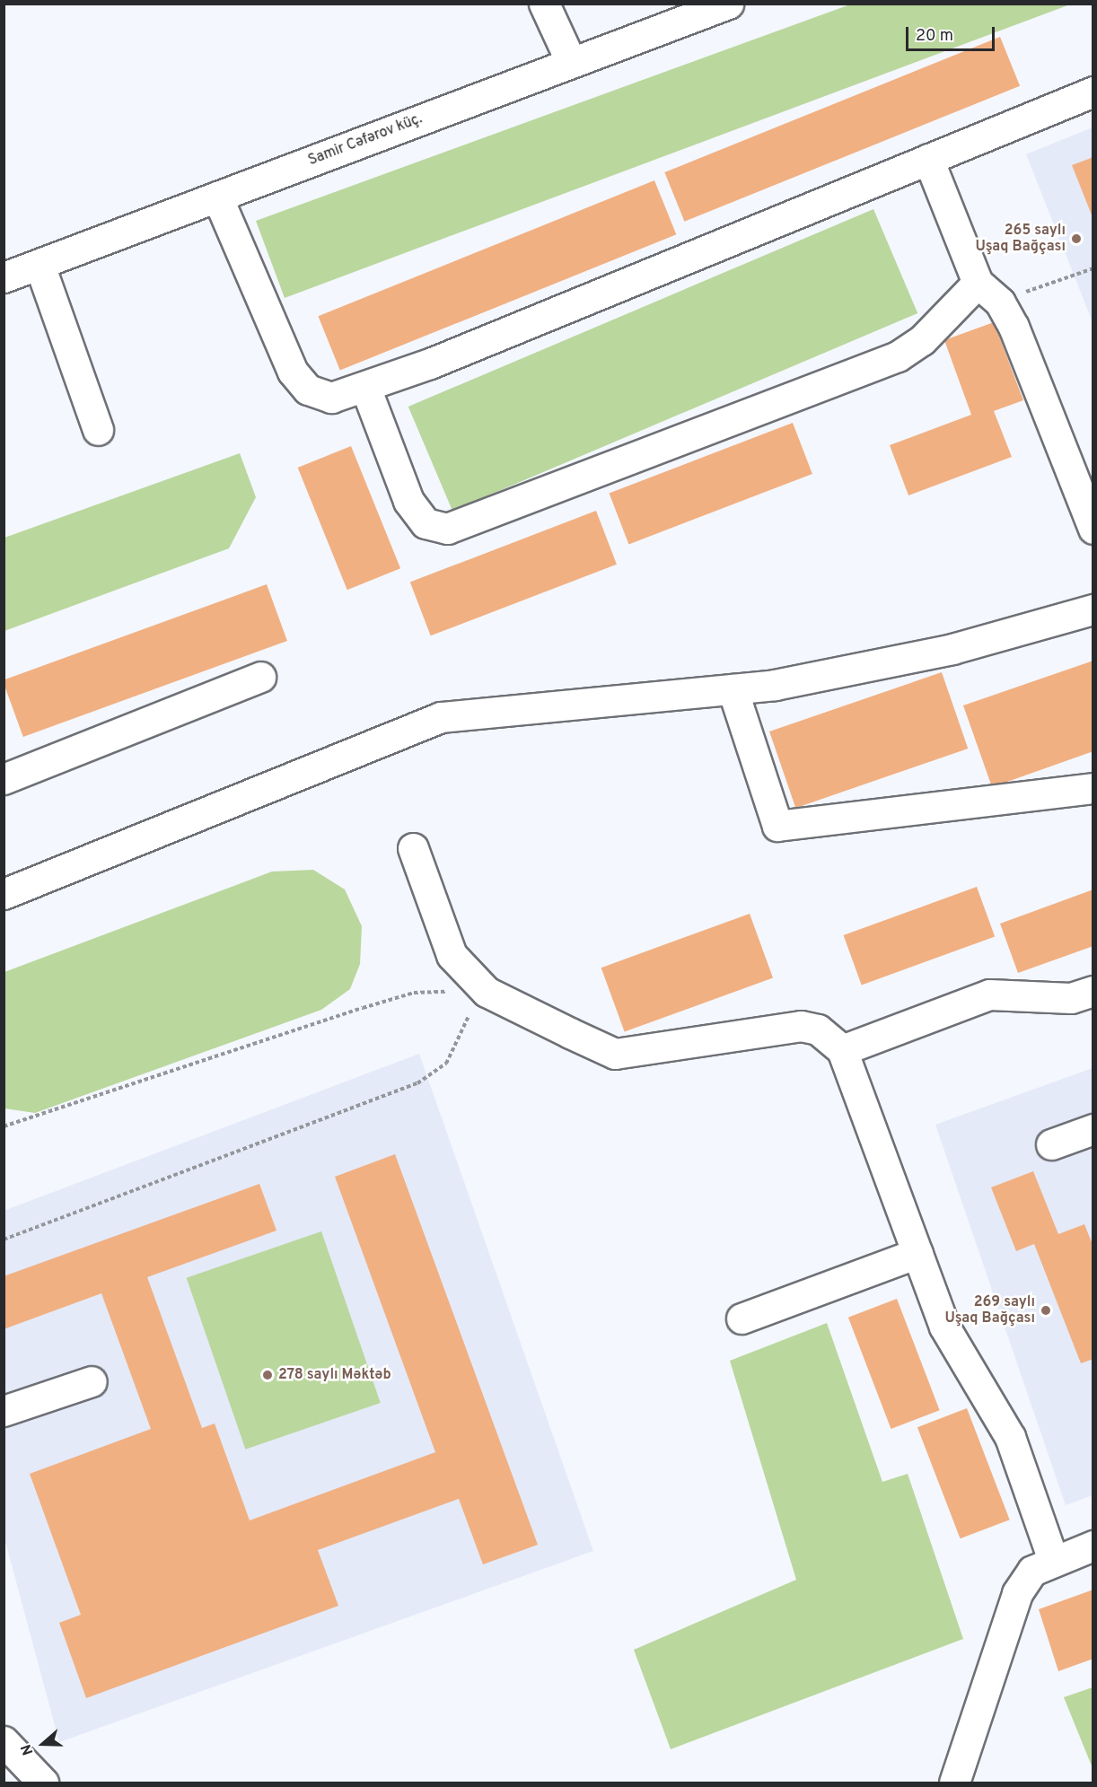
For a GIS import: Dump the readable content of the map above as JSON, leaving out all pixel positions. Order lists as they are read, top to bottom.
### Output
{
  "streets": {
    "street": ["Samir Cəfərov küç."]
  },
  "places": ["265 saylı Uşaq Bağçası", "269 saylı Uşaq Bağçası", "278 saylı Məktəb"],
  "scale_bar": "20 m",
  "north": "left"
}
